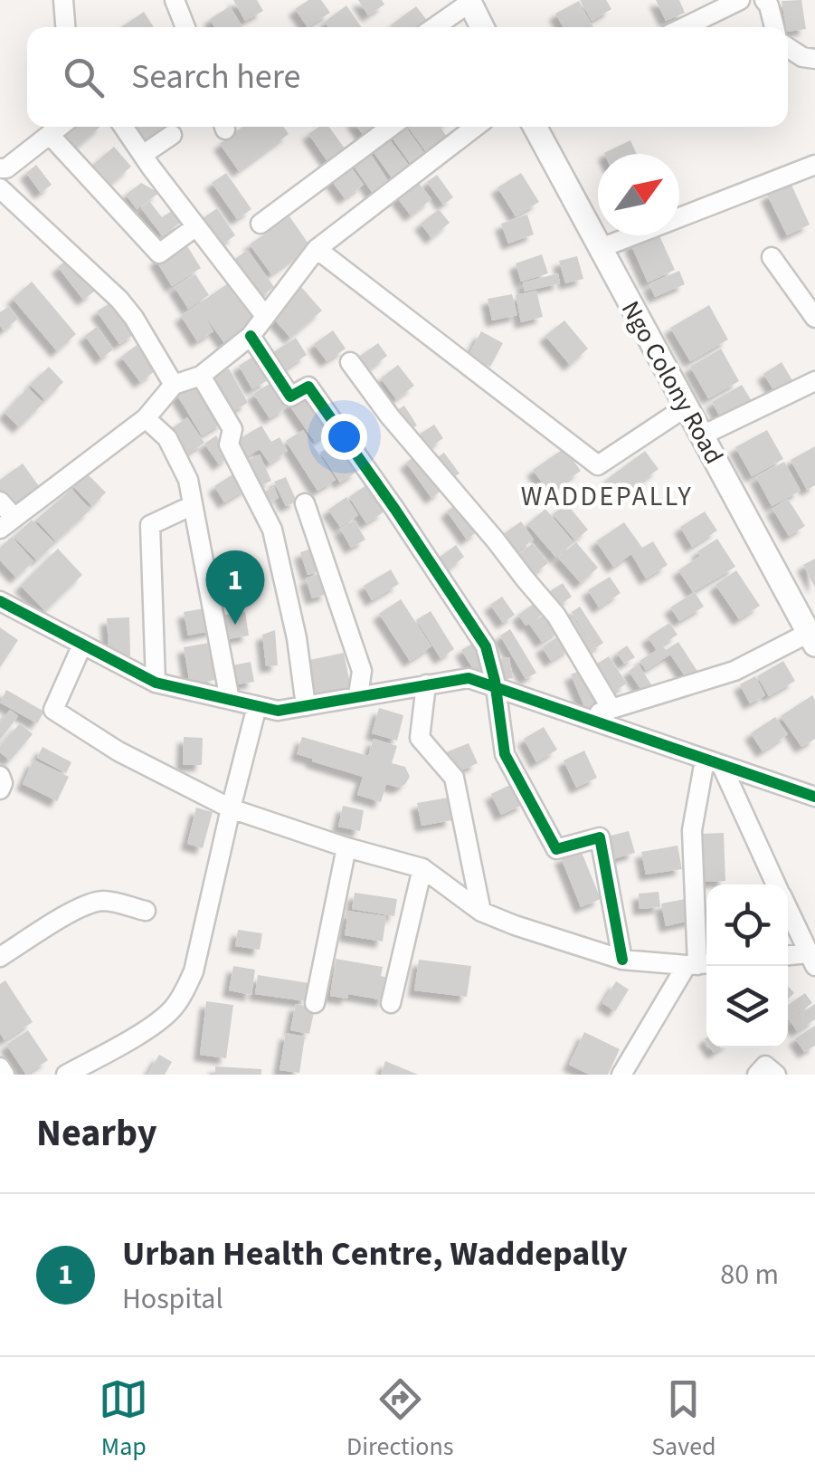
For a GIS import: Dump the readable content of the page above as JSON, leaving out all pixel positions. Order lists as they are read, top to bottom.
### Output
{
  "streets": {
    "street": ["Ngo Colony Road"]
  },
  "districts": ["WADDEPALLY"],
  "north": "top right",
  "page": {
    "search": "Search here",
    "pins": "1",
    "heading": "Nearby",
    "list": [
      {
        "mark": "1",
        "name": "Urban Health Centre, Waddepally",
        "note": "Hospital",
        "value": "80 m"
      }
    ],
    "nav": ["Map", "Directions", "Saved"]
  }
}
